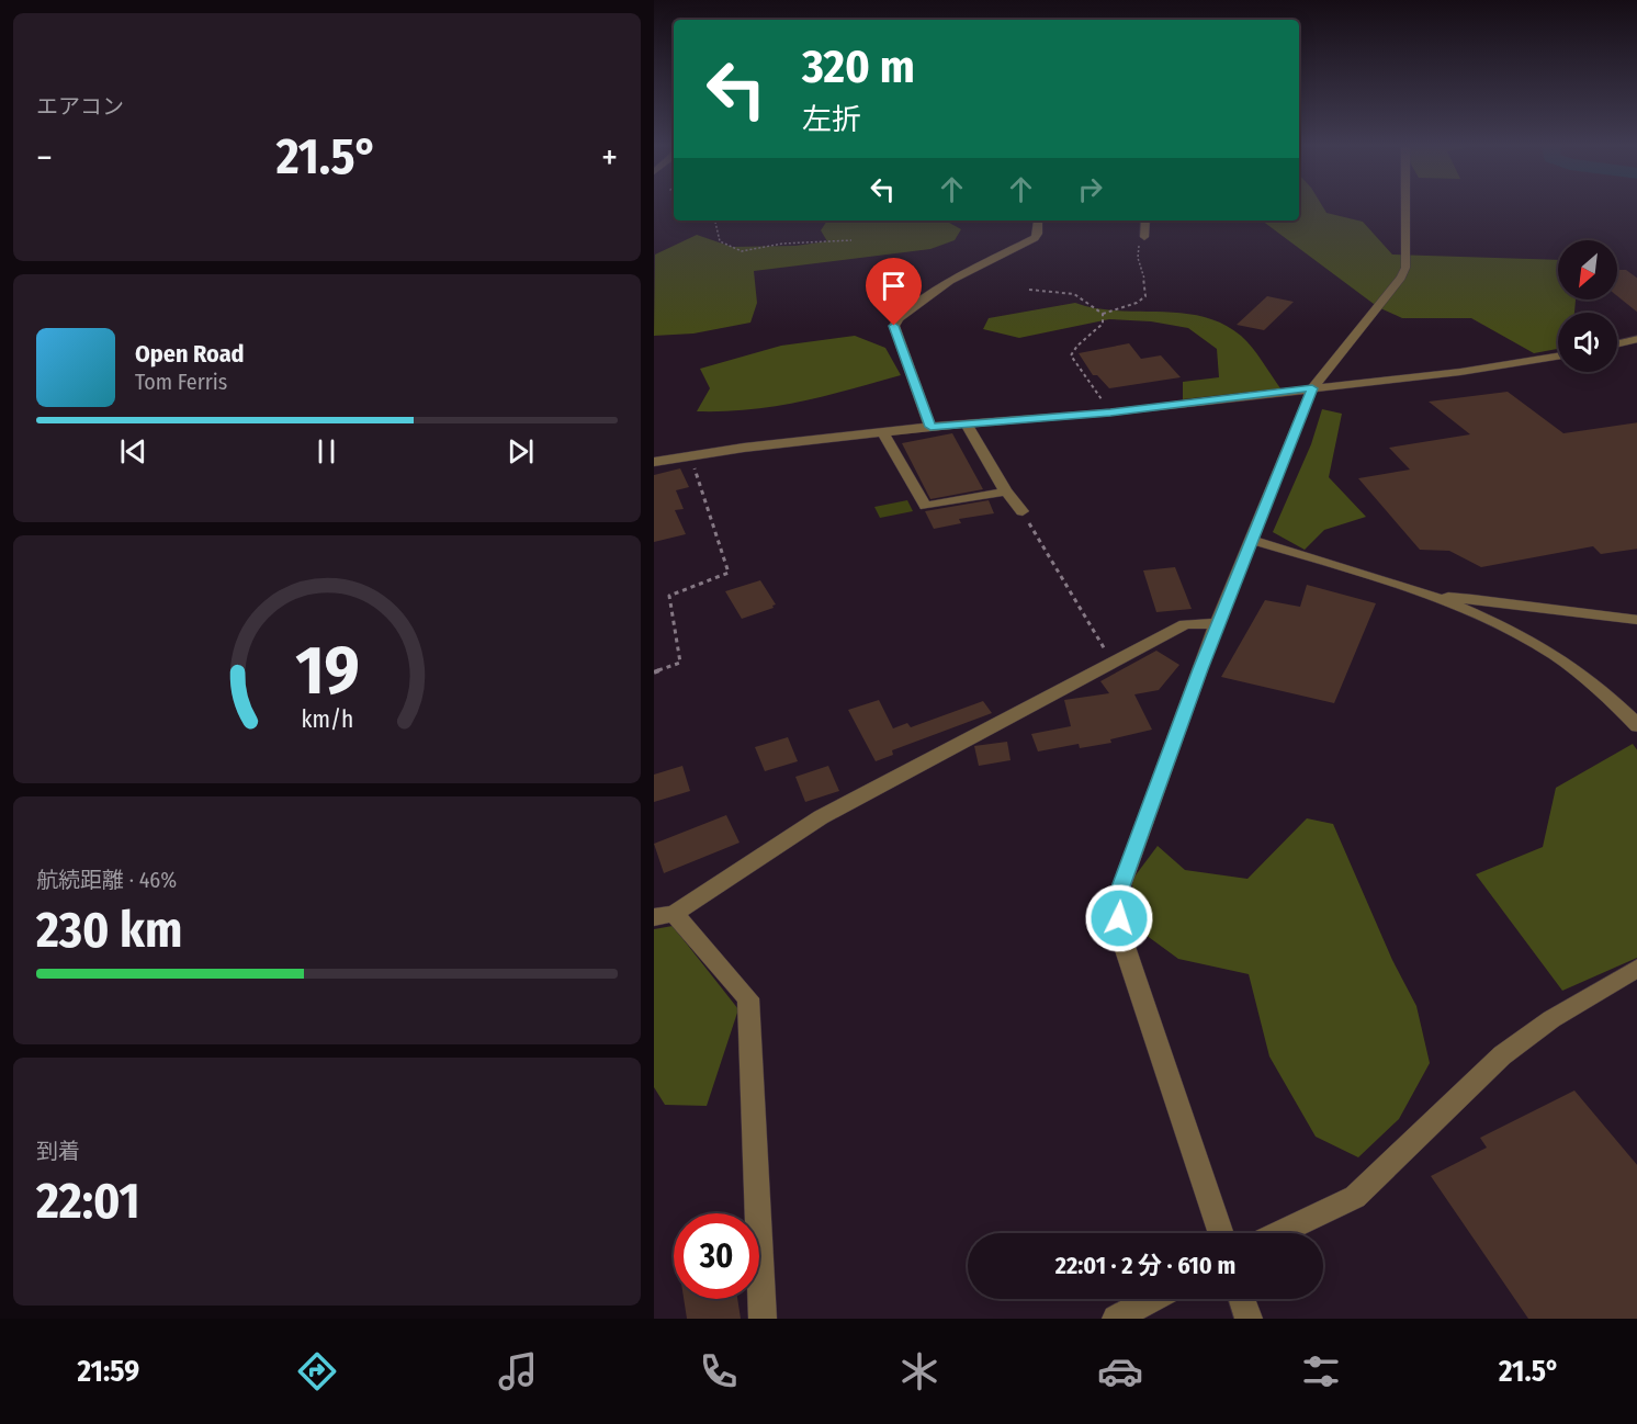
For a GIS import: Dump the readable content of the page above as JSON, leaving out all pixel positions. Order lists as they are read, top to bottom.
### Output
{
  "north": "bottom left",
  "page": {
    "tile": [
      "エアコン",
      ["航続距離 · 46%", "230 km"],
      ["到着", "22:01"]
    ],
    "turn": ["320 m", "左折"],
    "heat": ["−", "21.5°", "+"],
    "song": ["Open Road", "Tom Ferris"],
    "limit": "30",
    "trip": "22:01 · 2 分 · 610 m",
    "tabs": ["21:59", "21.5°"],
    "gauge": ["19", "km/h"]
  }
}
